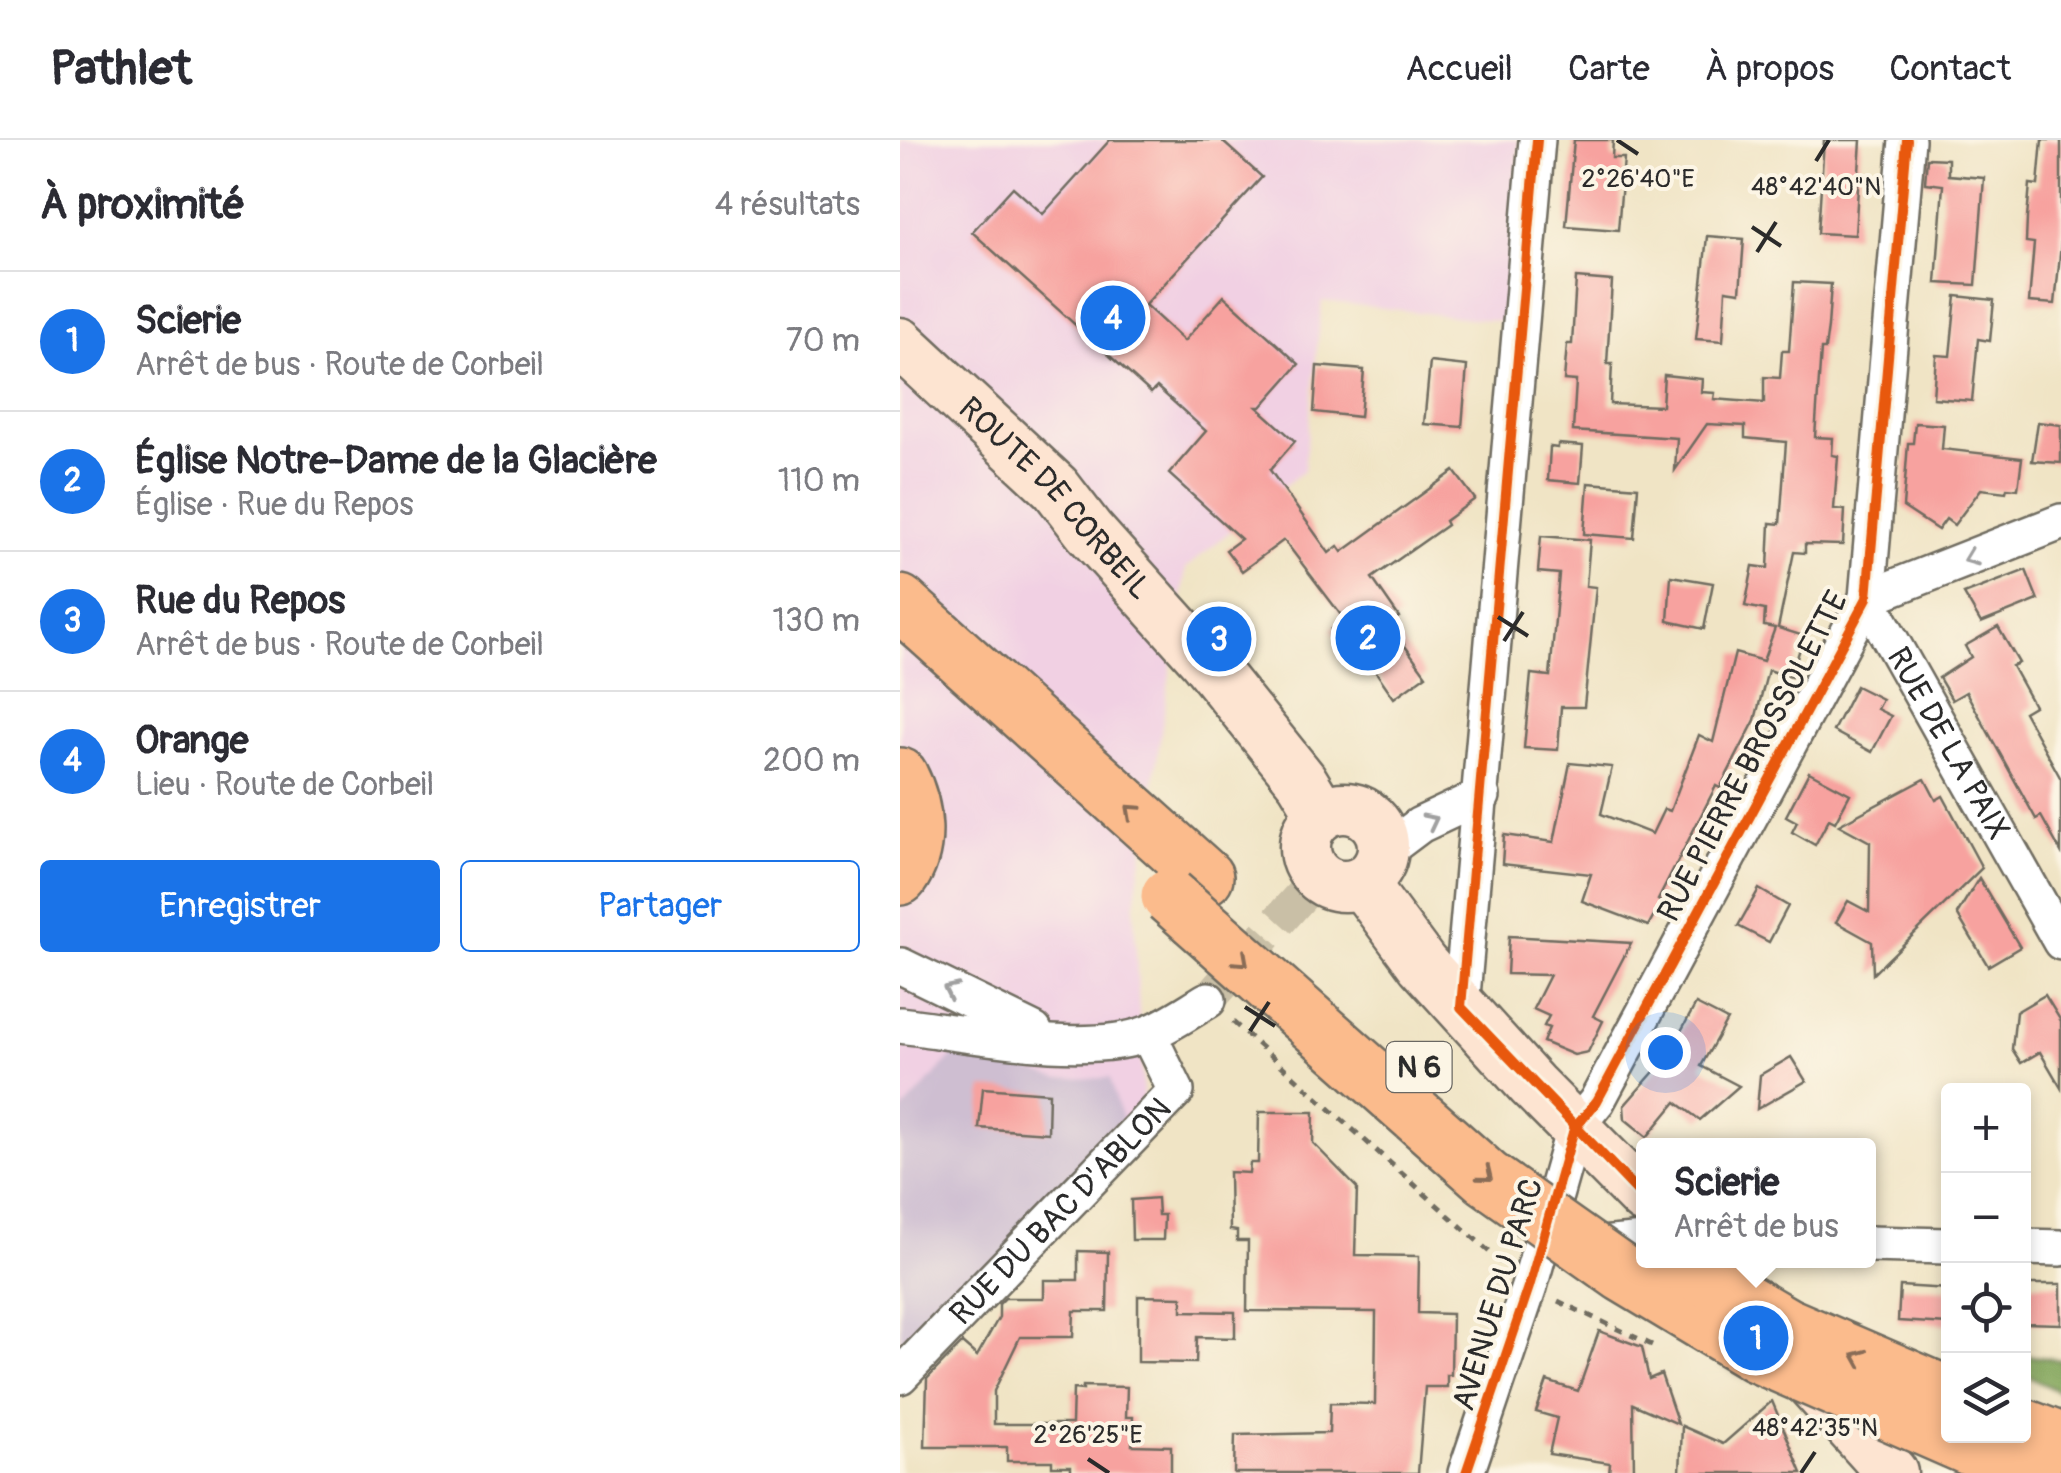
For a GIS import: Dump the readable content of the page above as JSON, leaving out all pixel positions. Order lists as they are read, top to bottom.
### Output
{
  "streets": {
    "main road": ["ROUTE DE CORBEIL", "N 6"],
    "street": [
      "RUE DE LA PAIX",
      "RUE PIERRE BROSSOLETTE",
      "RUE DU BAC D'ABLON",
      "AVENUE DU PARC"
    ]
  },
  "crossings": [
    ["RUE DE LA PAIX", "RUE PIERRE BROSSOLETTE"],
    ["RUE PIERRE BROSSOLETTE", "AVENUE DU PARC"]
  ],
  "page": {
    "header": "Pathlet",
    "nav": [
      "Accueil",
      "Carte",
      "À propos",
      "Contact"
    ],
    "heading": ["À proximité", "4 résultats"],
    "list": [
      {
        "mark": "1",
        "name": "Scierie",
        "note": "Arrêt de bus · Route de Corbeil",
        "value": "70 m"
      },
      {
        "mark": "2",
        "name": "Église Notre-Dame de la Glacière",
        "note": "Église · Rue du Repos",
        "value": "110 m"
      },
      {
        "mark": "3",
        "name": "Rue du Repos",
        "note": "Arrêt de bus · Route de Corbeil",
        "value": "130 m"
      },
      {
        "mark": "4",
        "name": "Orange",
        "note": "Lieu · Route de Corbeil",
        "value": "200 m"
      }
    ],
    "pins": [
      "4",
      "2",
      "3",
      "1"
    ],
    "buttons": ["Enregistrer", "Partager"],
    "map_buttons": ["+", "−"],
    "popup": ["Scierie", "Arrêt de bus"]
  },
  "coordinates": [
    "2°26'40\"E",
    "48°42'40\"N",
    "48°42'35\"N",
    "2°26'25\"E"
  ]
}
